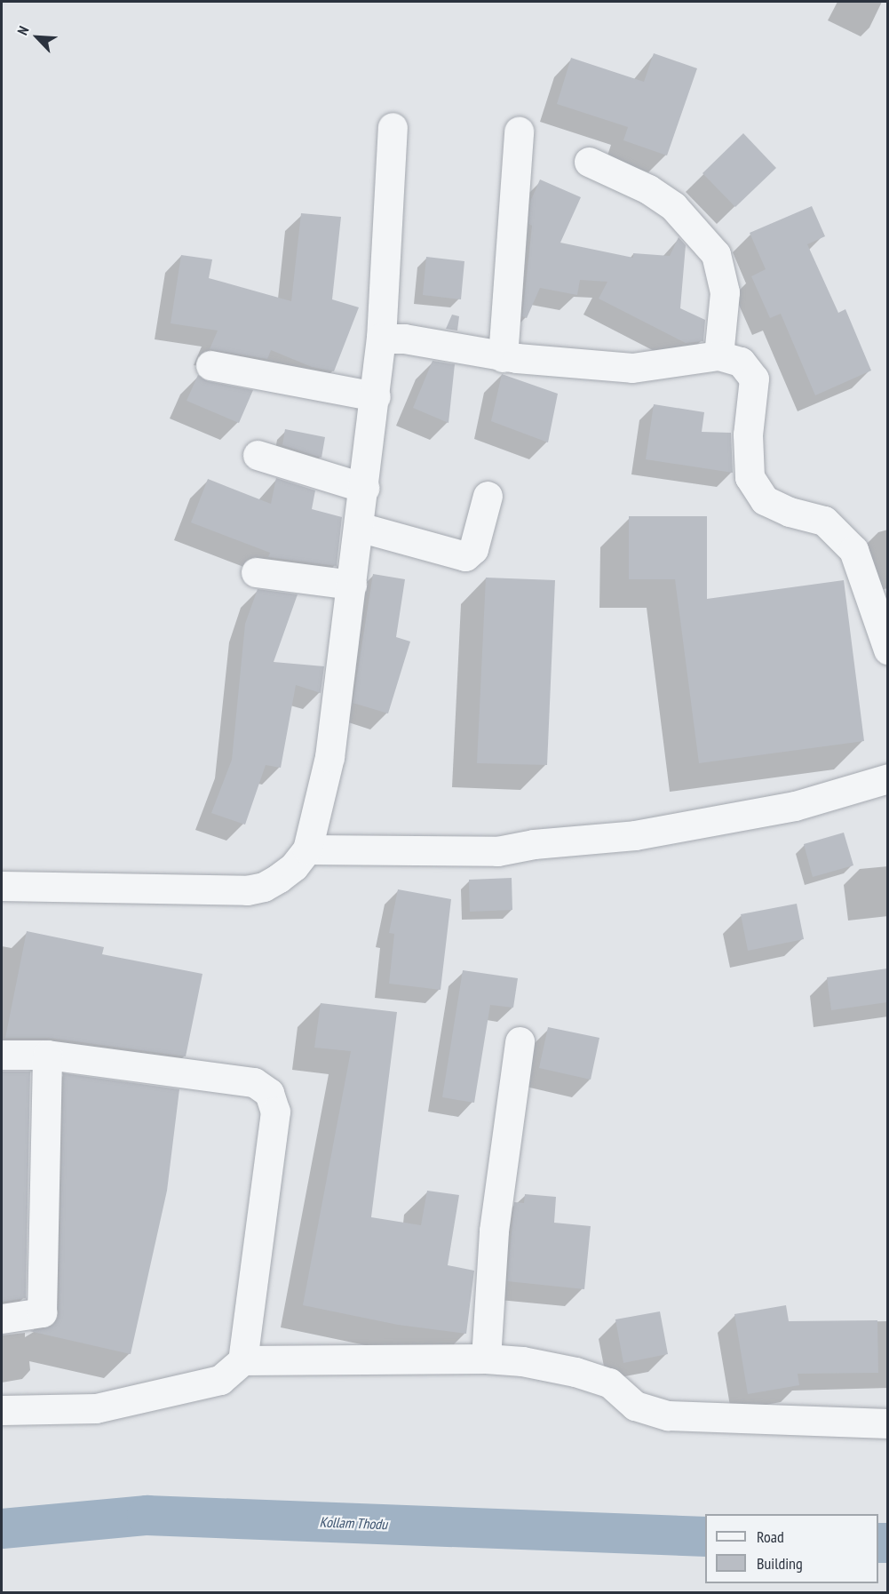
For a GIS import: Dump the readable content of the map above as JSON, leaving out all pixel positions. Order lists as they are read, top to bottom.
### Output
{
  "water": ["Kollam Thodu"],
  "legend": ["Road", "Building"],
  "north": "top left"
}
